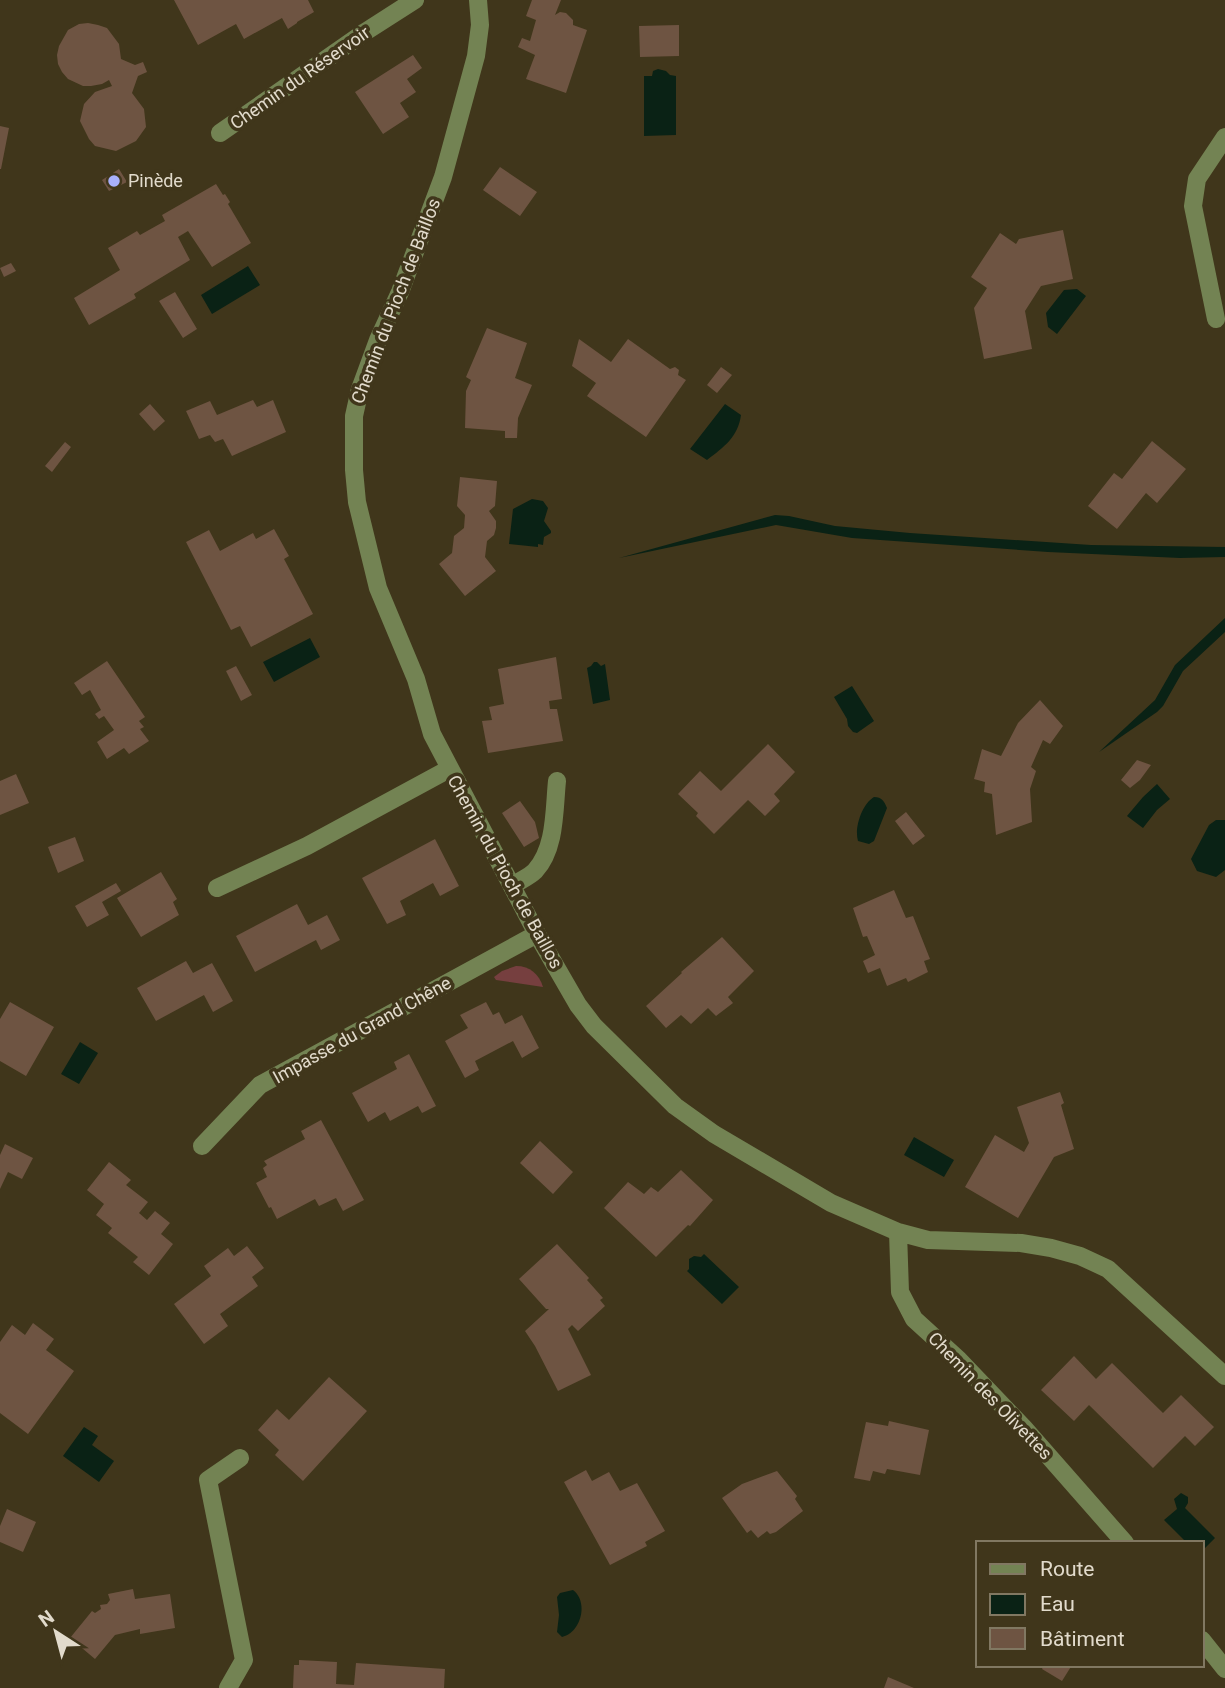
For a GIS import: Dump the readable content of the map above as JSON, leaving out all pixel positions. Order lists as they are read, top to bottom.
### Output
{
  "streets": {
    "street": [
      "Chemin du Réservoir",
      "Chemin du Pioch de Baillos",
      "Impasse du Grand Chêne",
      "Chemin des Olivettes"
    ]
  },
  "crossings": [
    ["Chemin du Pioch de Baillos", "Impasse du Grand Chêne"],
    ["Chemin du Pioch de Baillos", "Chemin des Olivettes"]
  ],
  "places": ["Pinède"],
  "legend": ["Route", "Eau", "Bâtiment"],
  "north": "top left"
}
